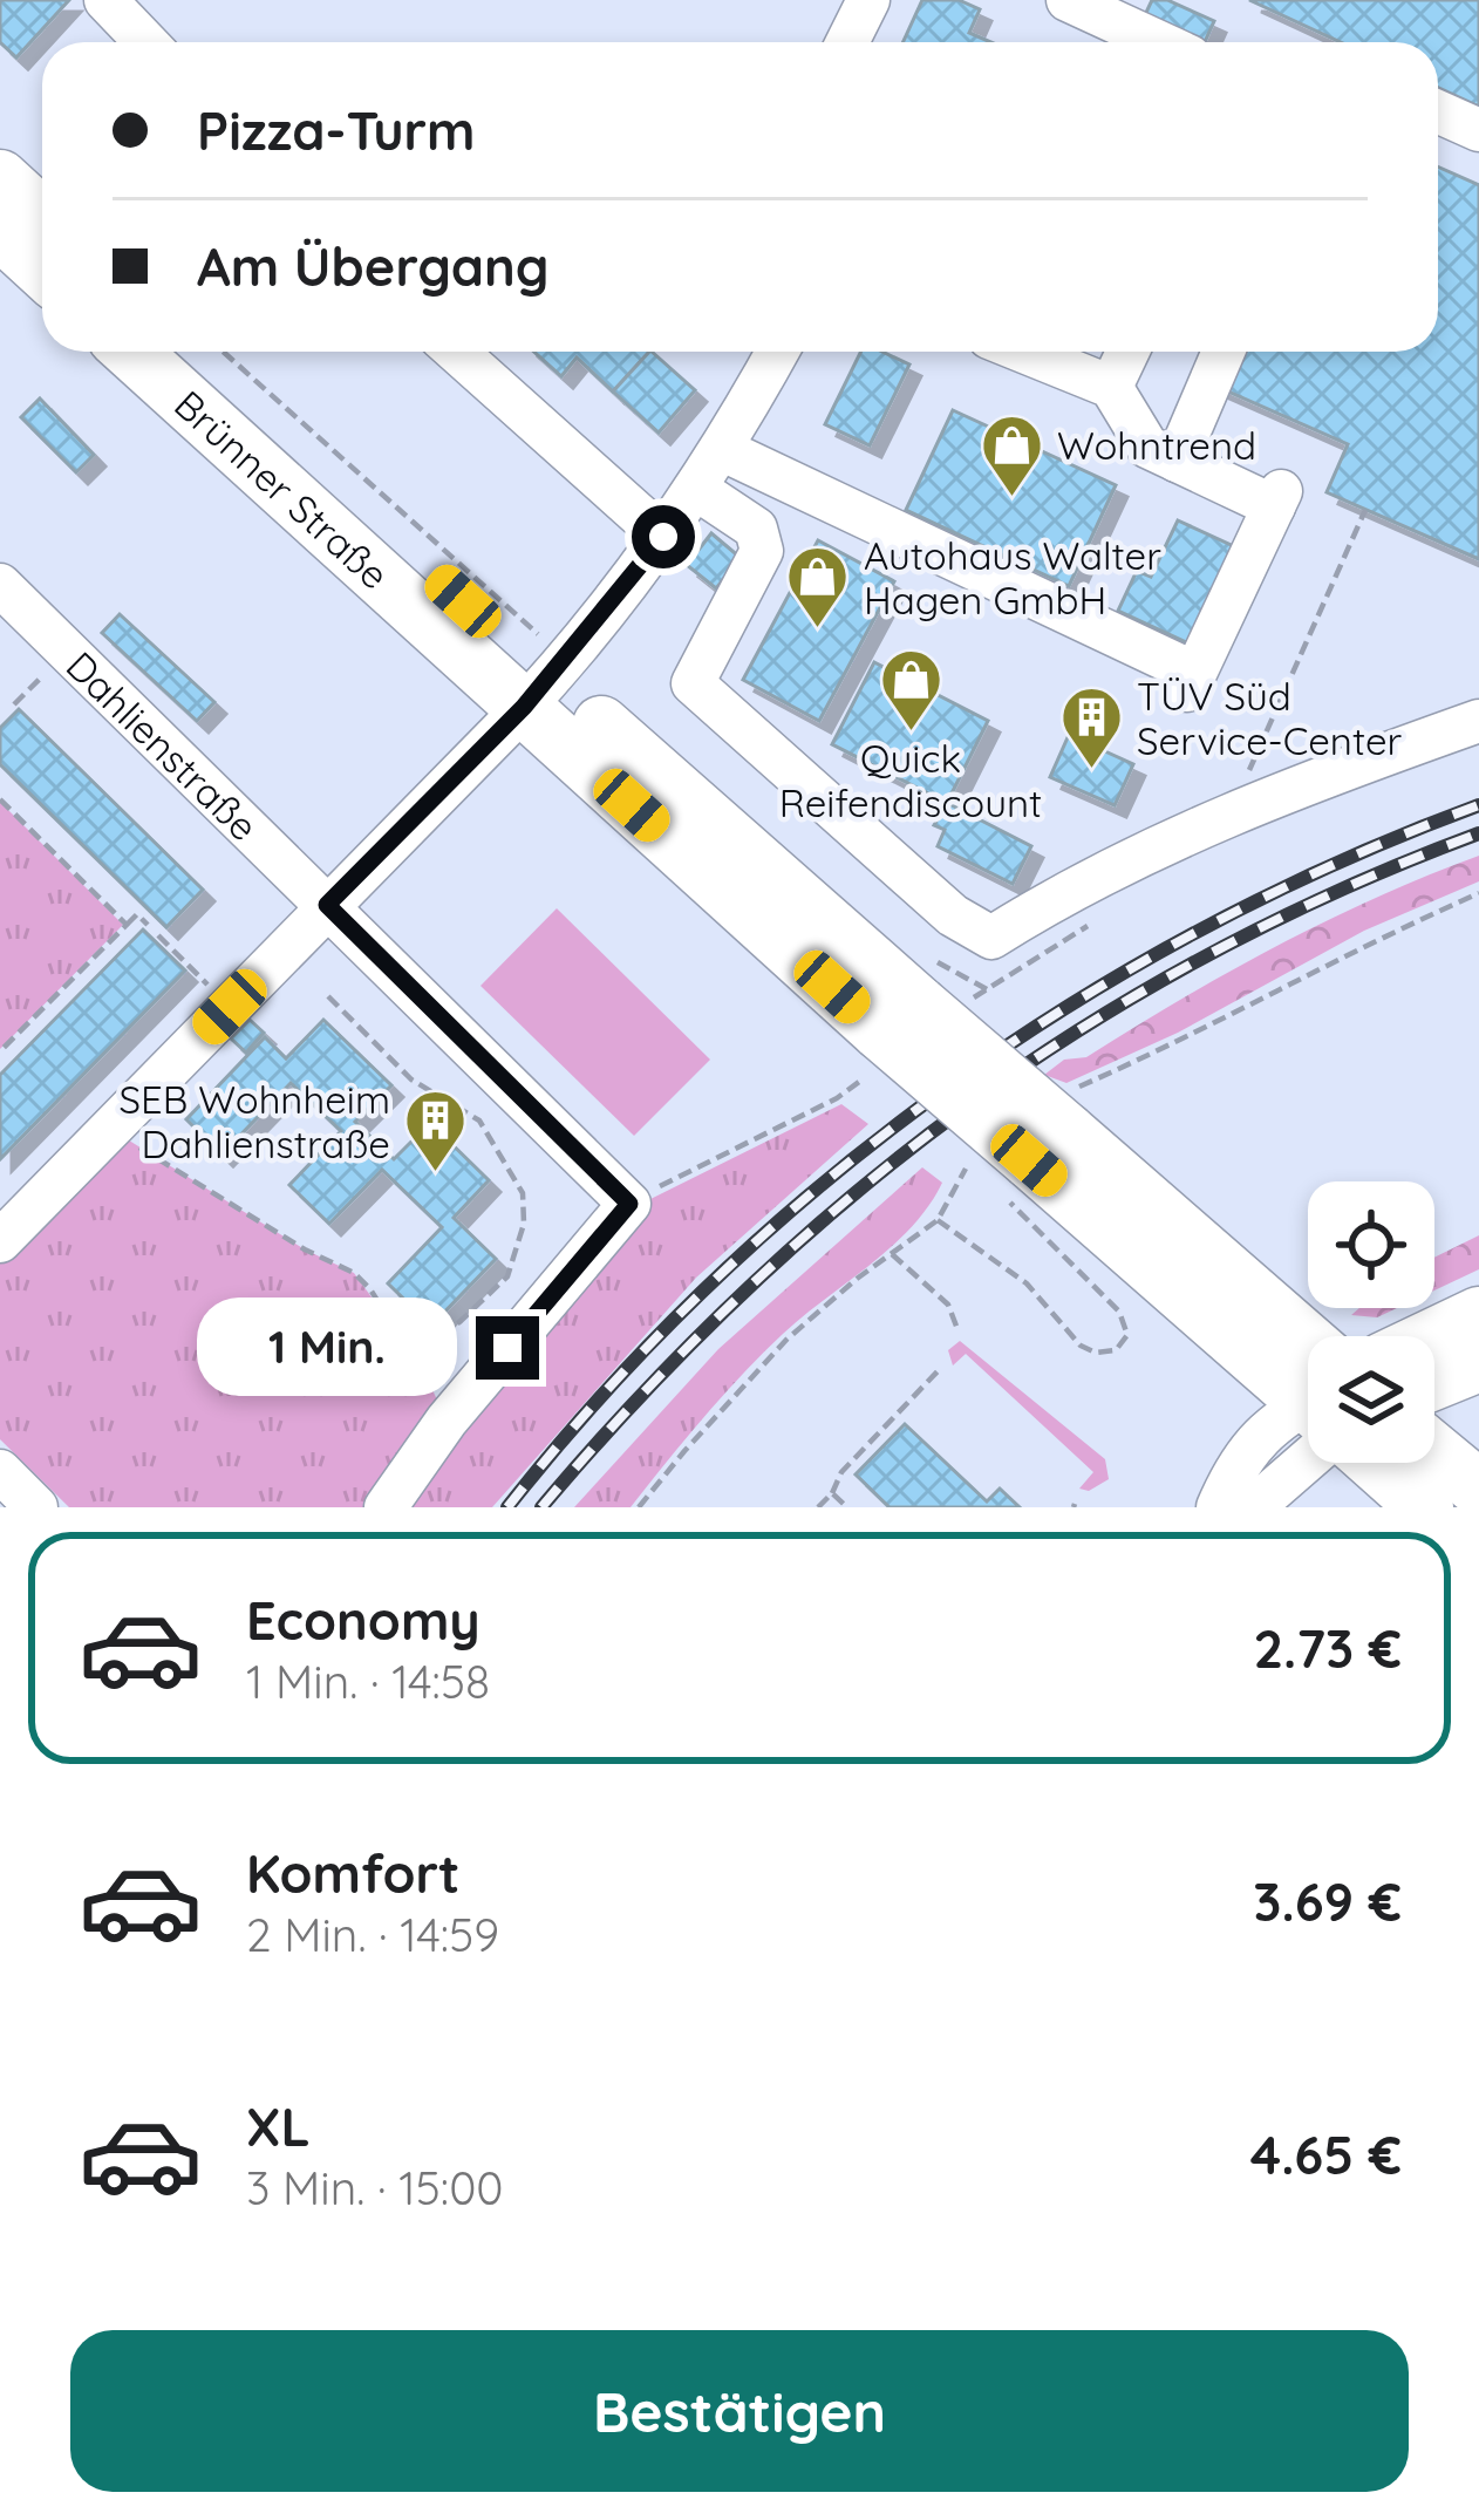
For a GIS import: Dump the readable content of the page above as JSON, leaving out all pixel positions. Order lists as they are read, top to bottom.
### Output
{
  "streets": {
    "main road": ["Brünner Straße"],
    "street": ["Dahlienstraße"]
  },
  "places": {
    "shop": ["Wohntrend", "Autohaus Walter Hagen GmbH", "Quick Reifendiscount"],
    "building": ["TÜV Süd Service-Center", "SEB Wohnheim Dahlienstraße"]
  },
  "page": {
    "banner": ["Pizza-Turm", "Am Übergang"],
    "bubble": "1 Min.",
    "list": [
      {
        "name": "Economy",
        "note": "1 Min. · 14:58",
        "value": "2.73 €"
      },
      {
        "name": "Komfort",
        "note": "2 Min. · 14:59",
        "value": "3.69 €"
      },
      {
        "name": "XL",
        "note": "3 Min. · 15:00",
        "value": "4.65 €"
      }
    ],
    "buttons": "Bestätigen"
  }
}
